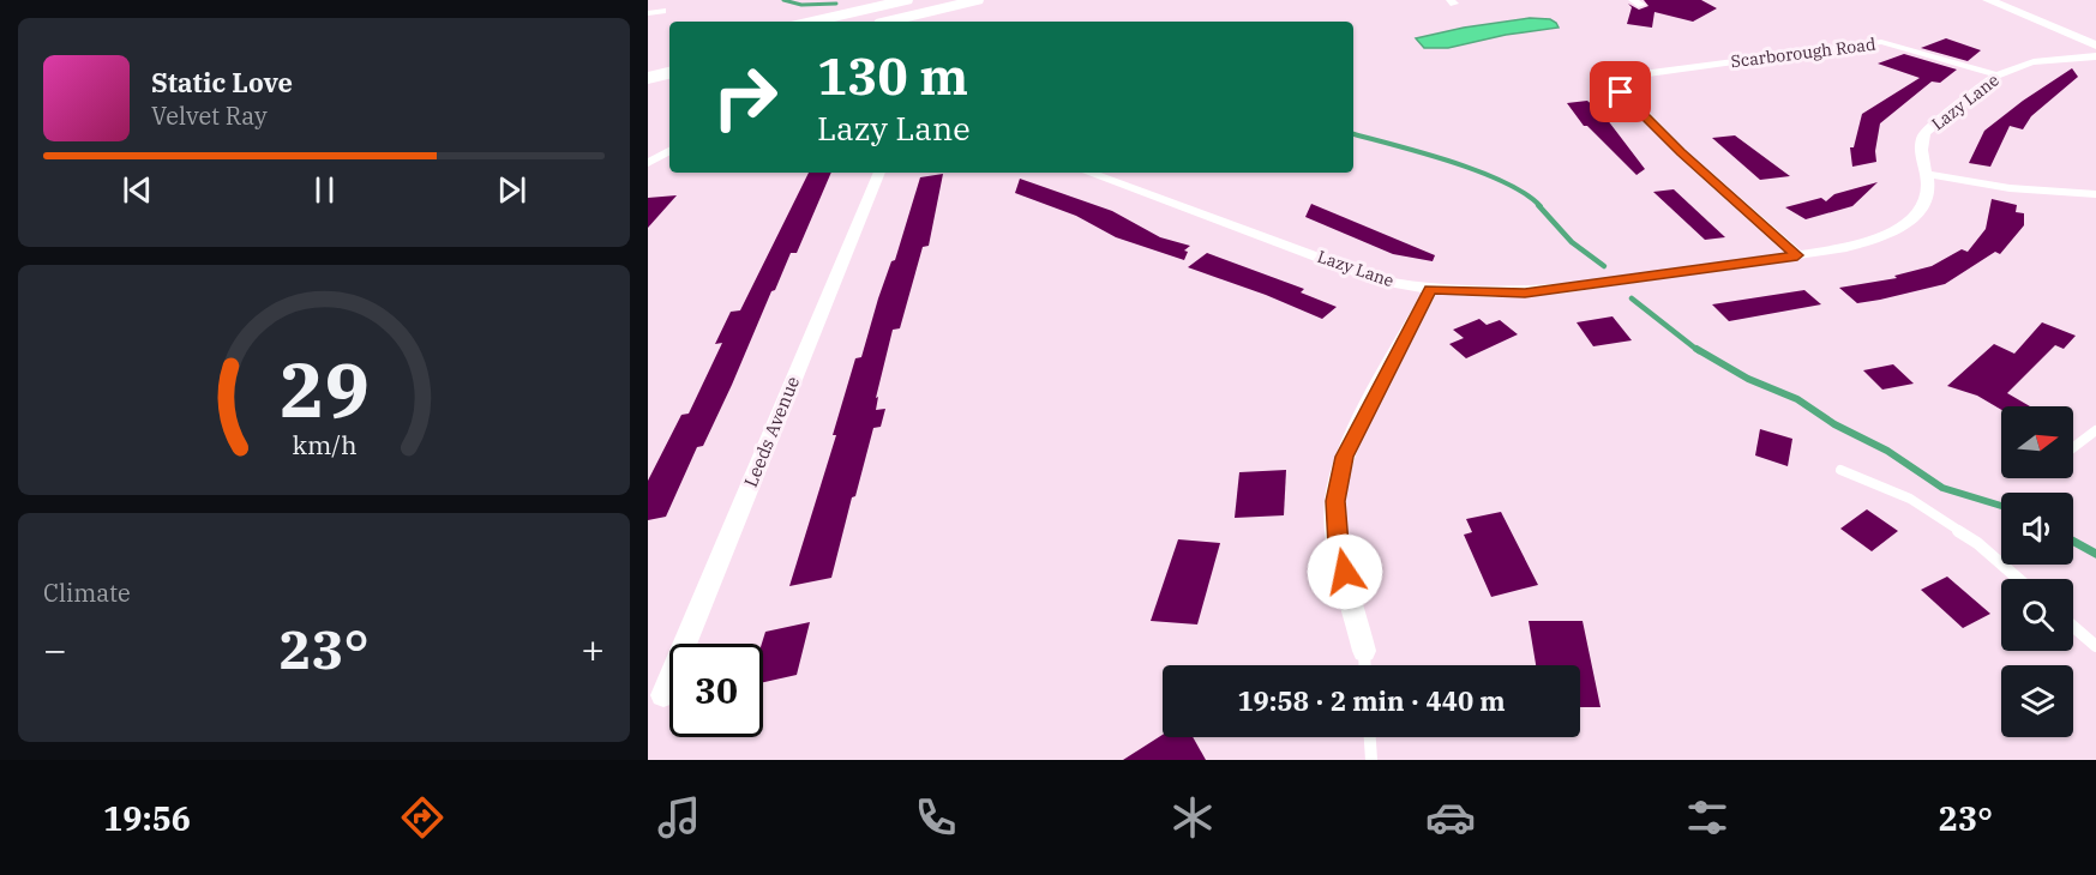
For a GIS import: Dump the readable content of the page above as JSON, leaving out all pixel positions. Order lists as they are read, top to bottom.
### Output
{
  "streets": {
    "street": ["Scarborough Road", "Lazy Lane", "Leeds Avenue"]
  },
  "crossings": [
    ["Scarborough Road", "Lazy Lane"]
  ],
  "north": "right",
  "page": {
    "turn": ["130 m", "Lazy Lane"],
    "song": ["Static Love", "Velvet Ray"],
    "tile": "Climate",
    "heat": ["−", "23°", "+"],
    "limit": "30",
    "trip": "19:58 · 2 min · 440 m",
    "tabs": ["19:56", "23°"],
    "gauge": ["29", "km/h"]
  }
}
